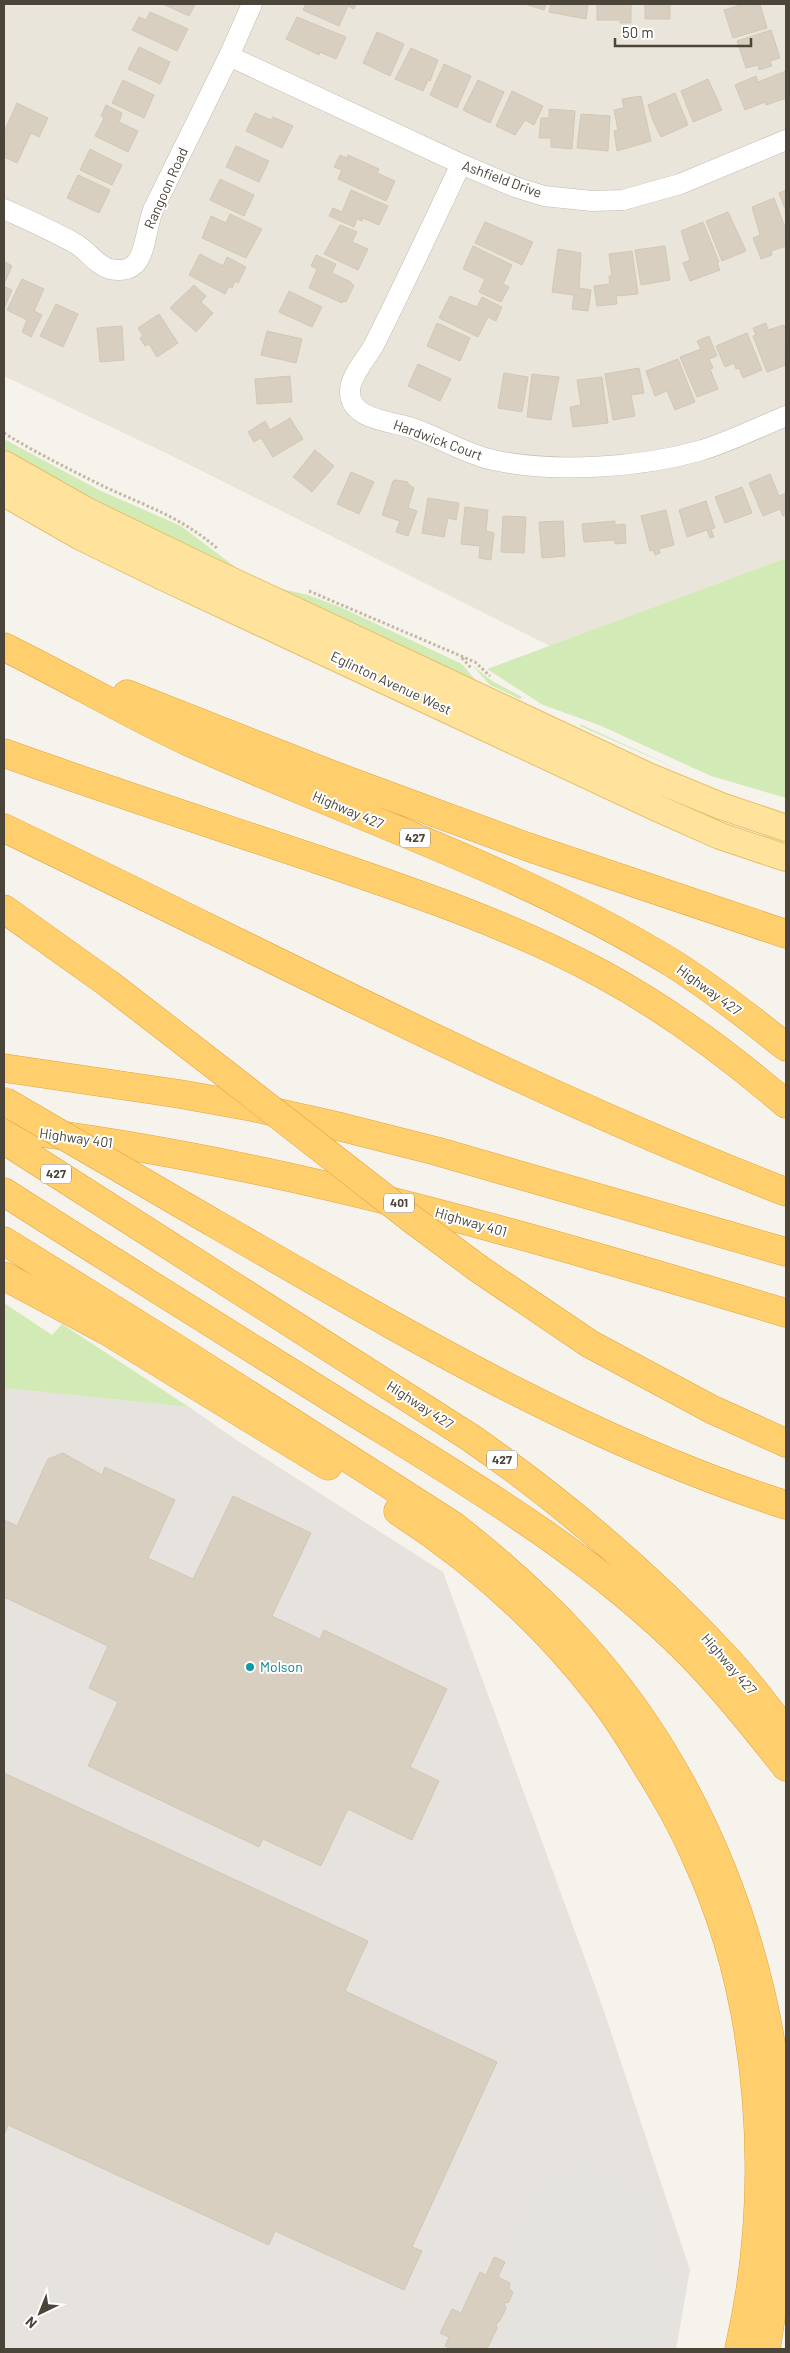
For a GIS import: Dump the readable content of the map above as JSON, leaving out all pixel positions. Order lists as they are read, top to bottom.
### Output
{
  "streets": {
    "highway": [
      "Highway 427",
      "427",
      "Highway 401",
      "401"
    ],
    "main road": ["Eglinton Avenue West"],
    "street": ["Ashfield Drive", "Rangoon Road", "Hardwick Court"]
  },
  "crossings": [
    ["Ashfield Drive", "Rangoon Road"],
    ["Ashfield Drive", "Hardwick Court"]
  ],
  "places": ["Molson"],
  "scale_bar": "50 m",
  "north": "bottom left"
}
